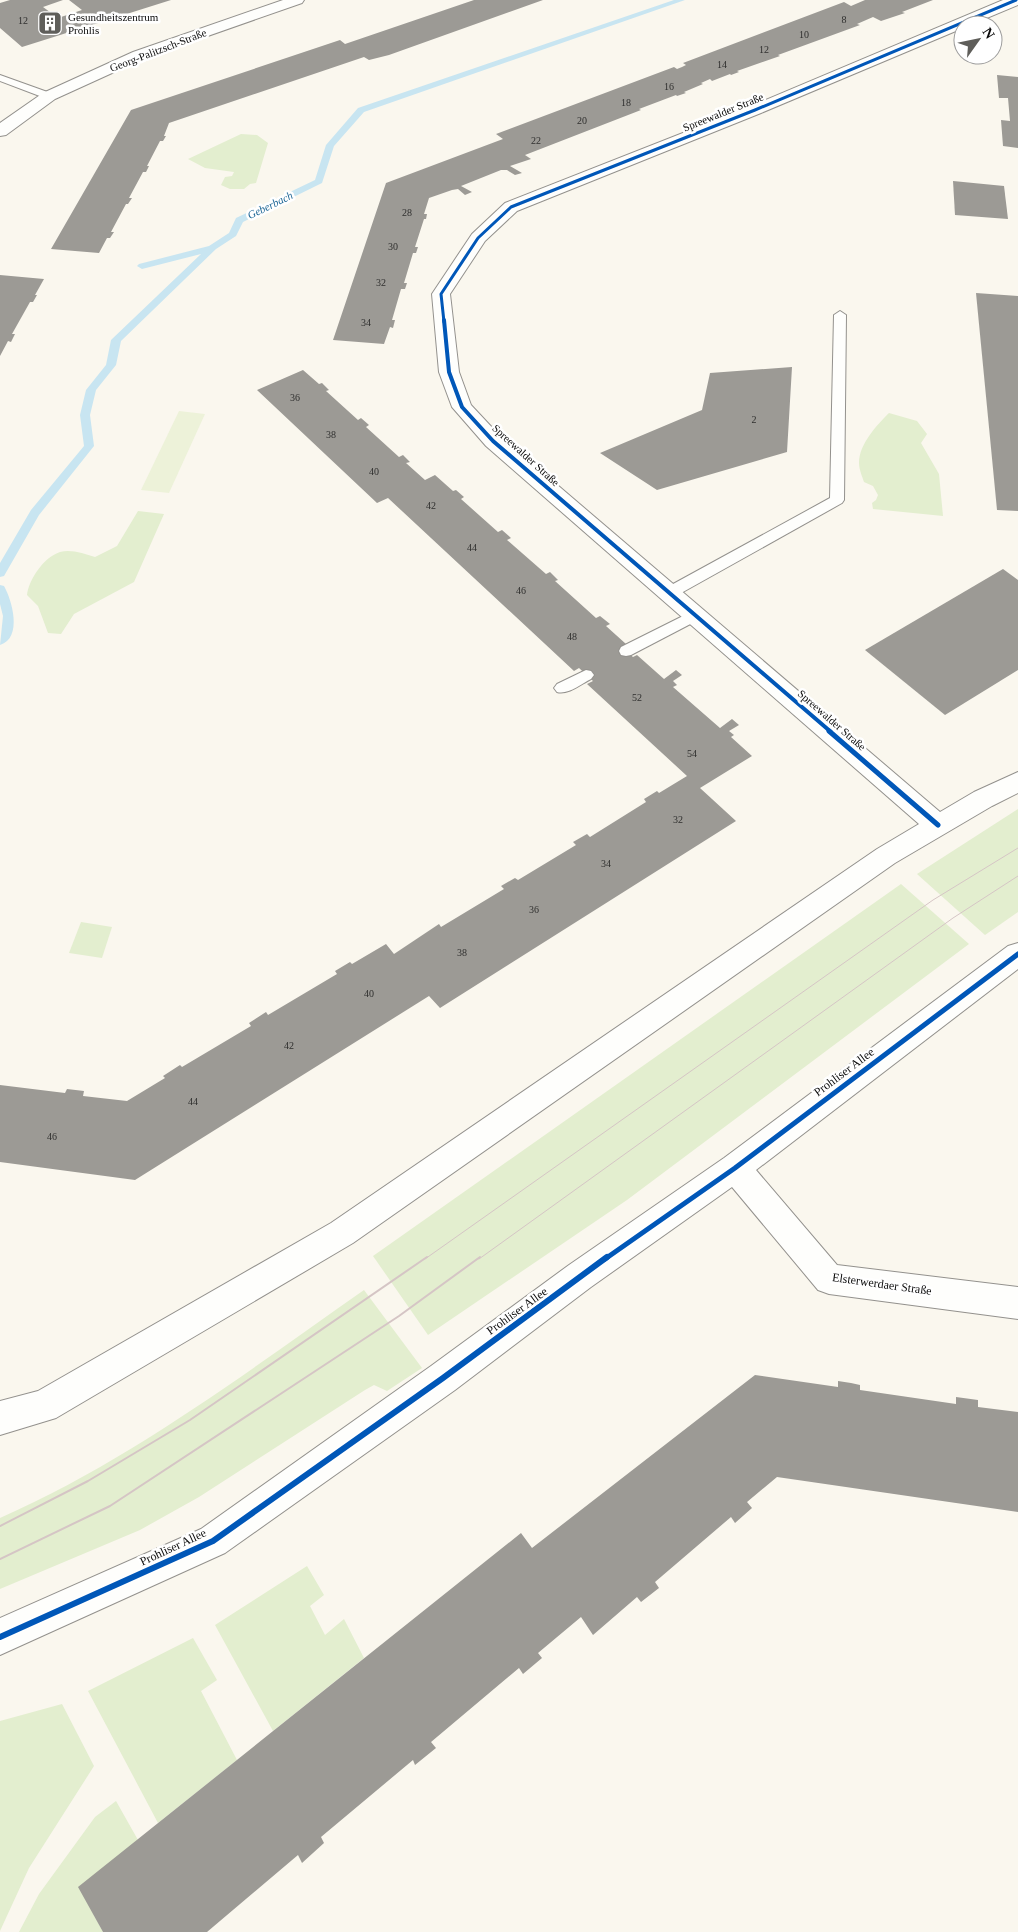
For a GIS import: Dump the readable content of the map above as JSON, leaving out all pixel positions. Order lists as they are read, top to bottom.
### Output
{
  "streets": {
    "street": [
      "Georg-Palitzsch-Straße",
      "Spreewalder Straße",
      "Prohliser Allee",
      "Elsterwerdaer Straße"
    ]
  },
  "crossings": [
    ["Prohliser Allee", "Elsterwerdaer Straße"]
  ],
  "water": ["Geberbach"],
  "places": {
    "building": ["Gesundheitszentrum Prohlis"]
  },
  "house_numbers": [
    "8",
    "12",
    "10",
    "12",
    "14",
    "16",
    "18",
    "20",
    "22",
    "28",
    "30",
    "32",
    "34",
    "36",
    "2",
    "38",
    "40",
    "42",
    "44",
    "46",
    "48",
    "52",
    "54",
    "32",
    "34",
    "36",
    "38",
    "40",
    "42",
    "44",
    "46"
  ],
  "north": "top right"
}
